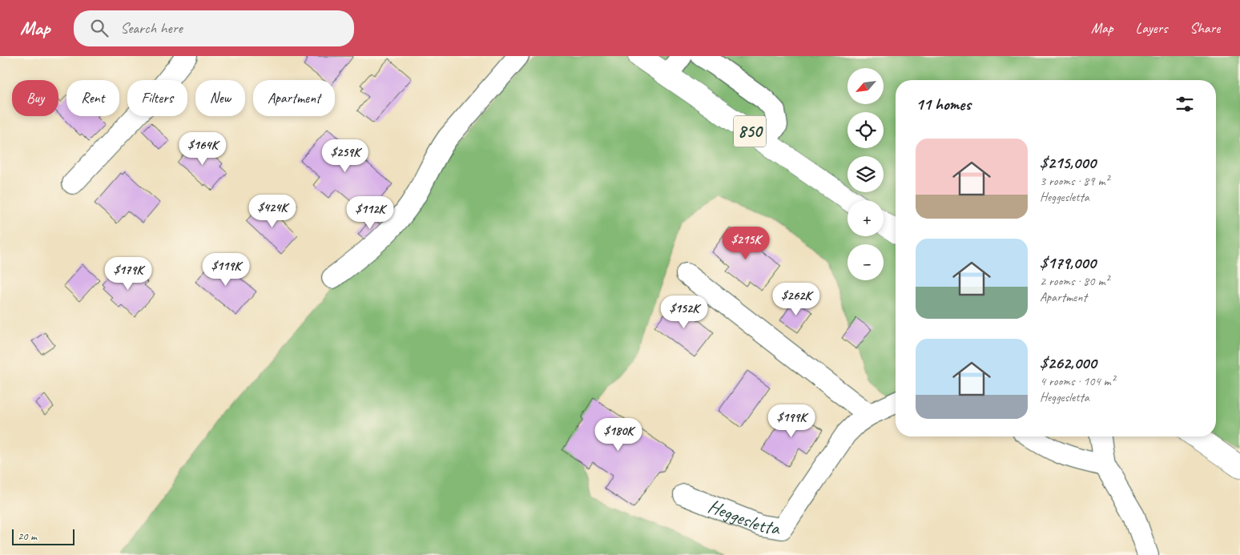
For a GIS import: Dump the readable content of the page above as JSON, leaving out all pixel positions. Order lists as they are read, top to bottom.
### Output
{
  "streets": {
    "main road": ["850"],
    "street": ["Heggesletta"]
  },
  "scale_bar": "20 m",
  "north": "bottom left",
  "page": {
    "header": "Map",
    "search": "Search here",
    "nav": ["Map", "Layers", "Share"],
    "map_buttons": ["+", "−"],
    "chip": [
      "Buy",
      "Rent",
      "Filters",
      "New",
      "Apartment"
    ],
    "heading": "11 homes",
    "list": [
      {
        "name": "$215,000",
        "note": "3 rooms · 89 m² · Heggesletta"
      },
      {
        "name": "$179,000",
        "note": "2 rooms · 80 m² · Apartment"
      },
      {
        "name": "$262,000",
        "note": "4 rooms · 104 m² · Heggesletta"
      }
    ],
    "price": [
      "$164K",
      "$259K",
      "$424K",
      "$112K",
      "$215K",
      "$119K",
      "$179K",
      "$262K",
      "$152K",
      "$199K",
      "$180K"
    ],
    "scale": "20 m"
  }
}
